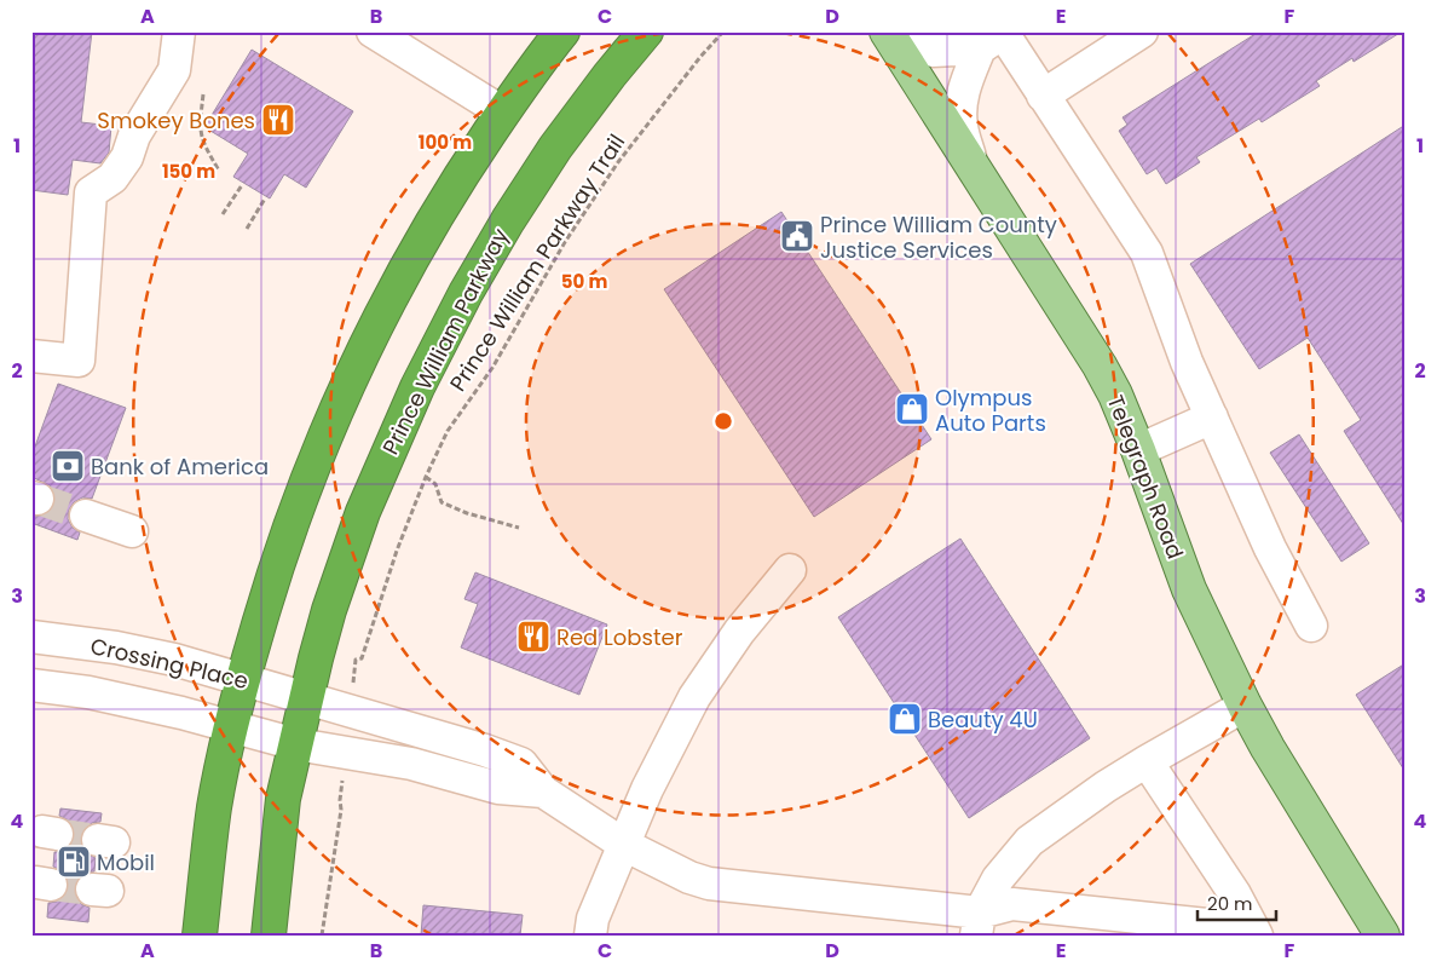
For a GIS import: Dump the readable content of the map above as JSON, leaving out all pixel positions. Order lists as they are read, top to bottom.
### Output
{
  "streets": {
    "highway": ["Prince William Parkway"],
    "main road": ["Telegraph Road"],
    "street": ["Crossing Place"],
    "path": ["Prince William Parkway Trail"]
  },
  "crossings": [
    ["Prince William Parkway", "Crossing Place"]
  ],
  "places": {
    "restaurant": ["Smokey Bones", "Red Lobster"],
    "public building": ["Prince William County Justice Services"],
    "shop": ["Olympus Auto Parts", "Beauty 4U"],
    "bank": ["Bank of America"],
    "fuel station": ["Mobil"]
  },
  "scale_bar": "20 m",
  "grid": {
    "columns": [
      "A",
      "B",
      "C",
      "D",
      "E",
      "F"
    ],
    "rows": [
      "1",
      "2",
      "3",
      "4"
    ]
  },
  "rings": ["100 m", "150 m", "50 m"]
}
